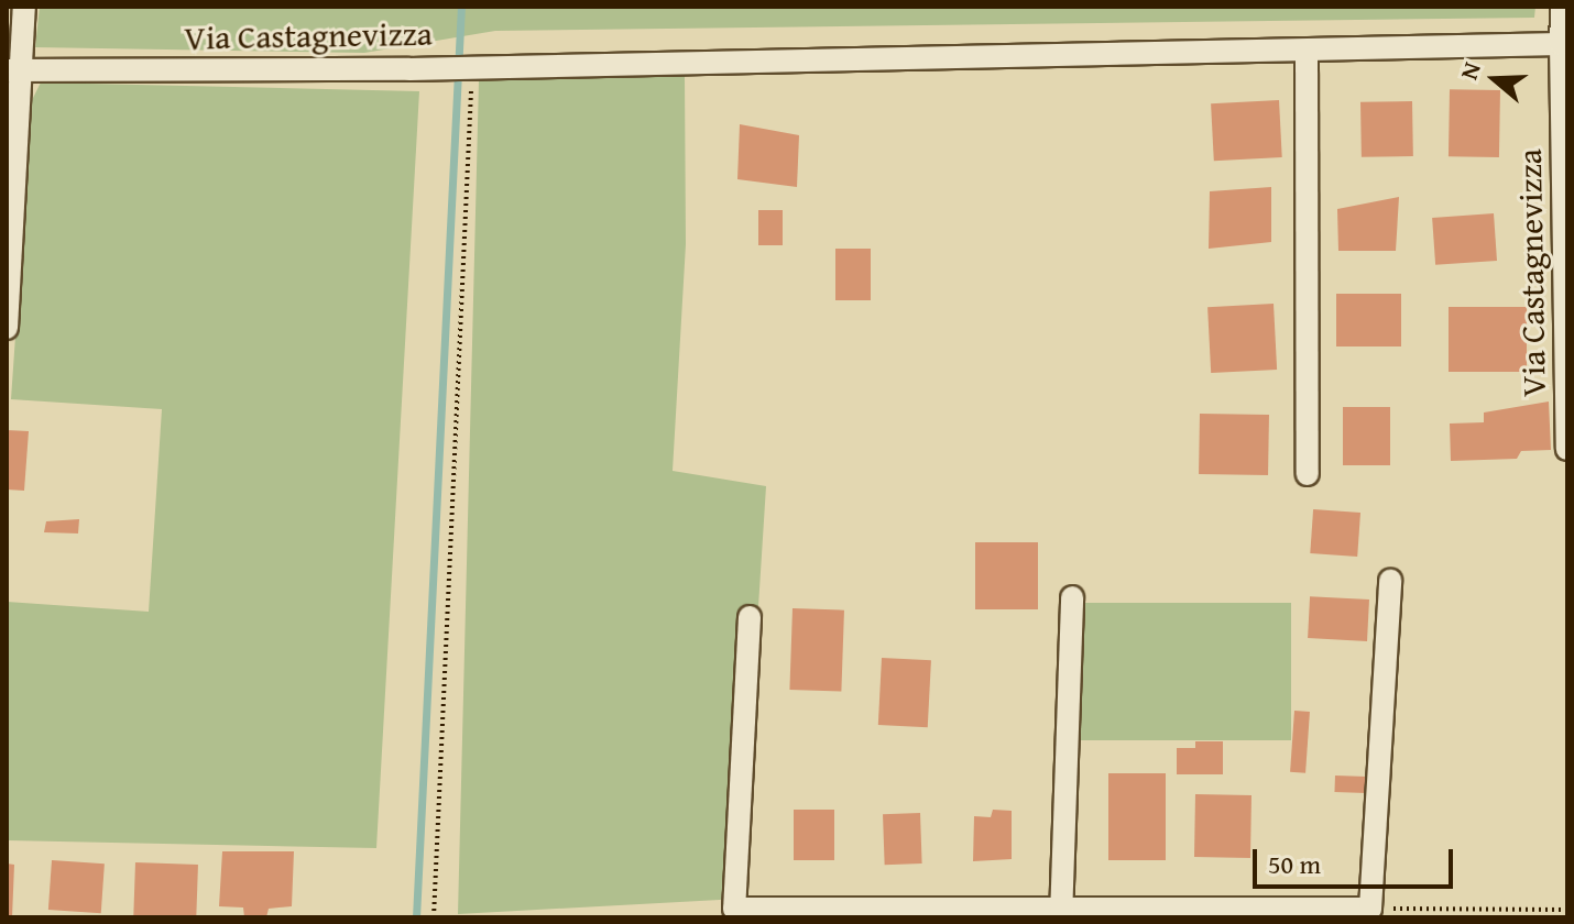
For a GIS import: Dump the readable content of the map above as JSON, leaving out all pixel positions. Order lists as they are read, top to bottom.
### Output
{
  "streets": {
    "street": ["Via Castagnevizza"]
  },
  "scale_bar": "50 m",
  "north": "left"
}
